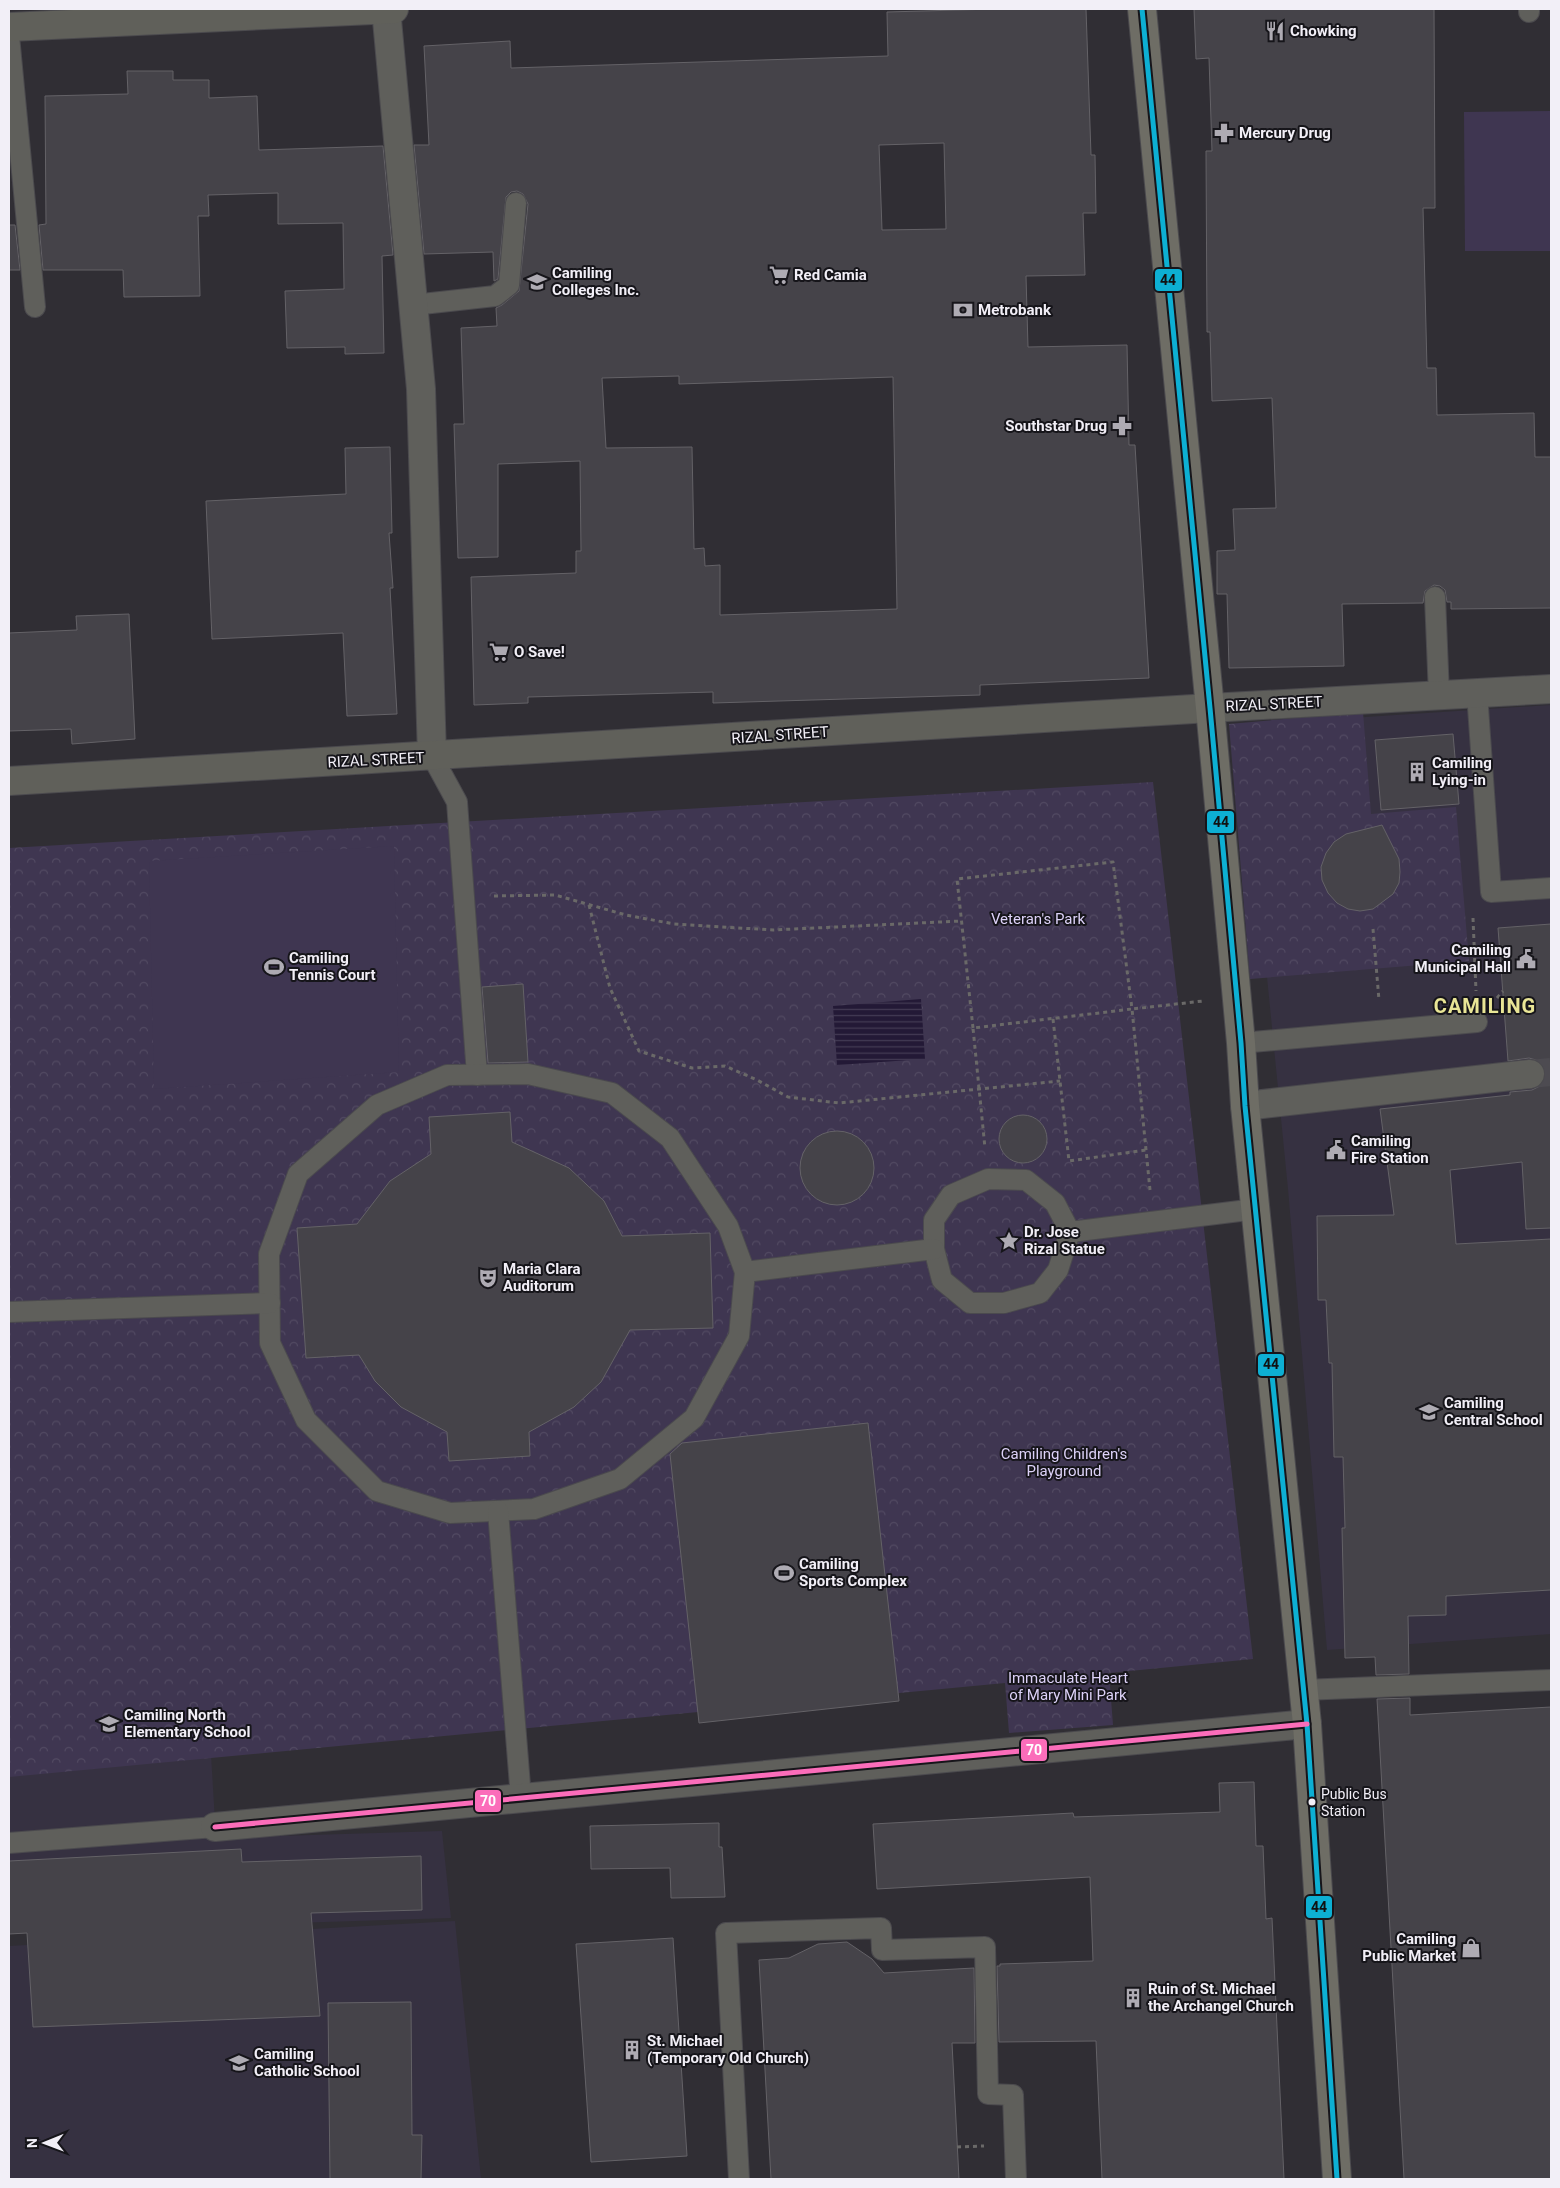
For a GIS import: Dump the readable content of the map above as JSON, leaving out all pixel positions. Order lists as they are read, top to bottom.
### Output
{
  "streets": {
    "street": ["RIZAL STREET"]
  },
  "districts": ["CAMILING"],
  "parks": ["Veteran's Park", "Camiling Children's Playground", "Immaculate Heart of Mary Mini Park"],
  "places": {
    "restaurant": ["Chowking"],
    "pharmacy": ["Mercury Drug", "Southstar Drug"],
    "supermarket": ["Red Camia", "O Save!"],
    "school or university": [
      "Camiling Colleges Inc.",
      "Camiling Central School",
      "Camiling North Elementary School",
      "Camiling Catholic School"
    ],
    "bank": ["Metrobank"],
    "building": ["Camiling Lying-in", "Ruin of St. Michael the Archangel Church", "St. Michael (Temporary Old Church)"],
    "public building": ["Camiling Municipal Hall", "Camiling Fire Station"],
    "sports": ["Camiling Tennis Court", "Camiling Sports Complex"],
    "place": ["Dr. Jose Rizal Statue"],
    "theatre": ["Maria Clara Auditorum"],
    "other": ["Public Bus Station"],
    "shop": ["Camiling Public Market"]
  },
  "lines": ["transit line 44", "transit line 70"],
  "north": "left"
}
